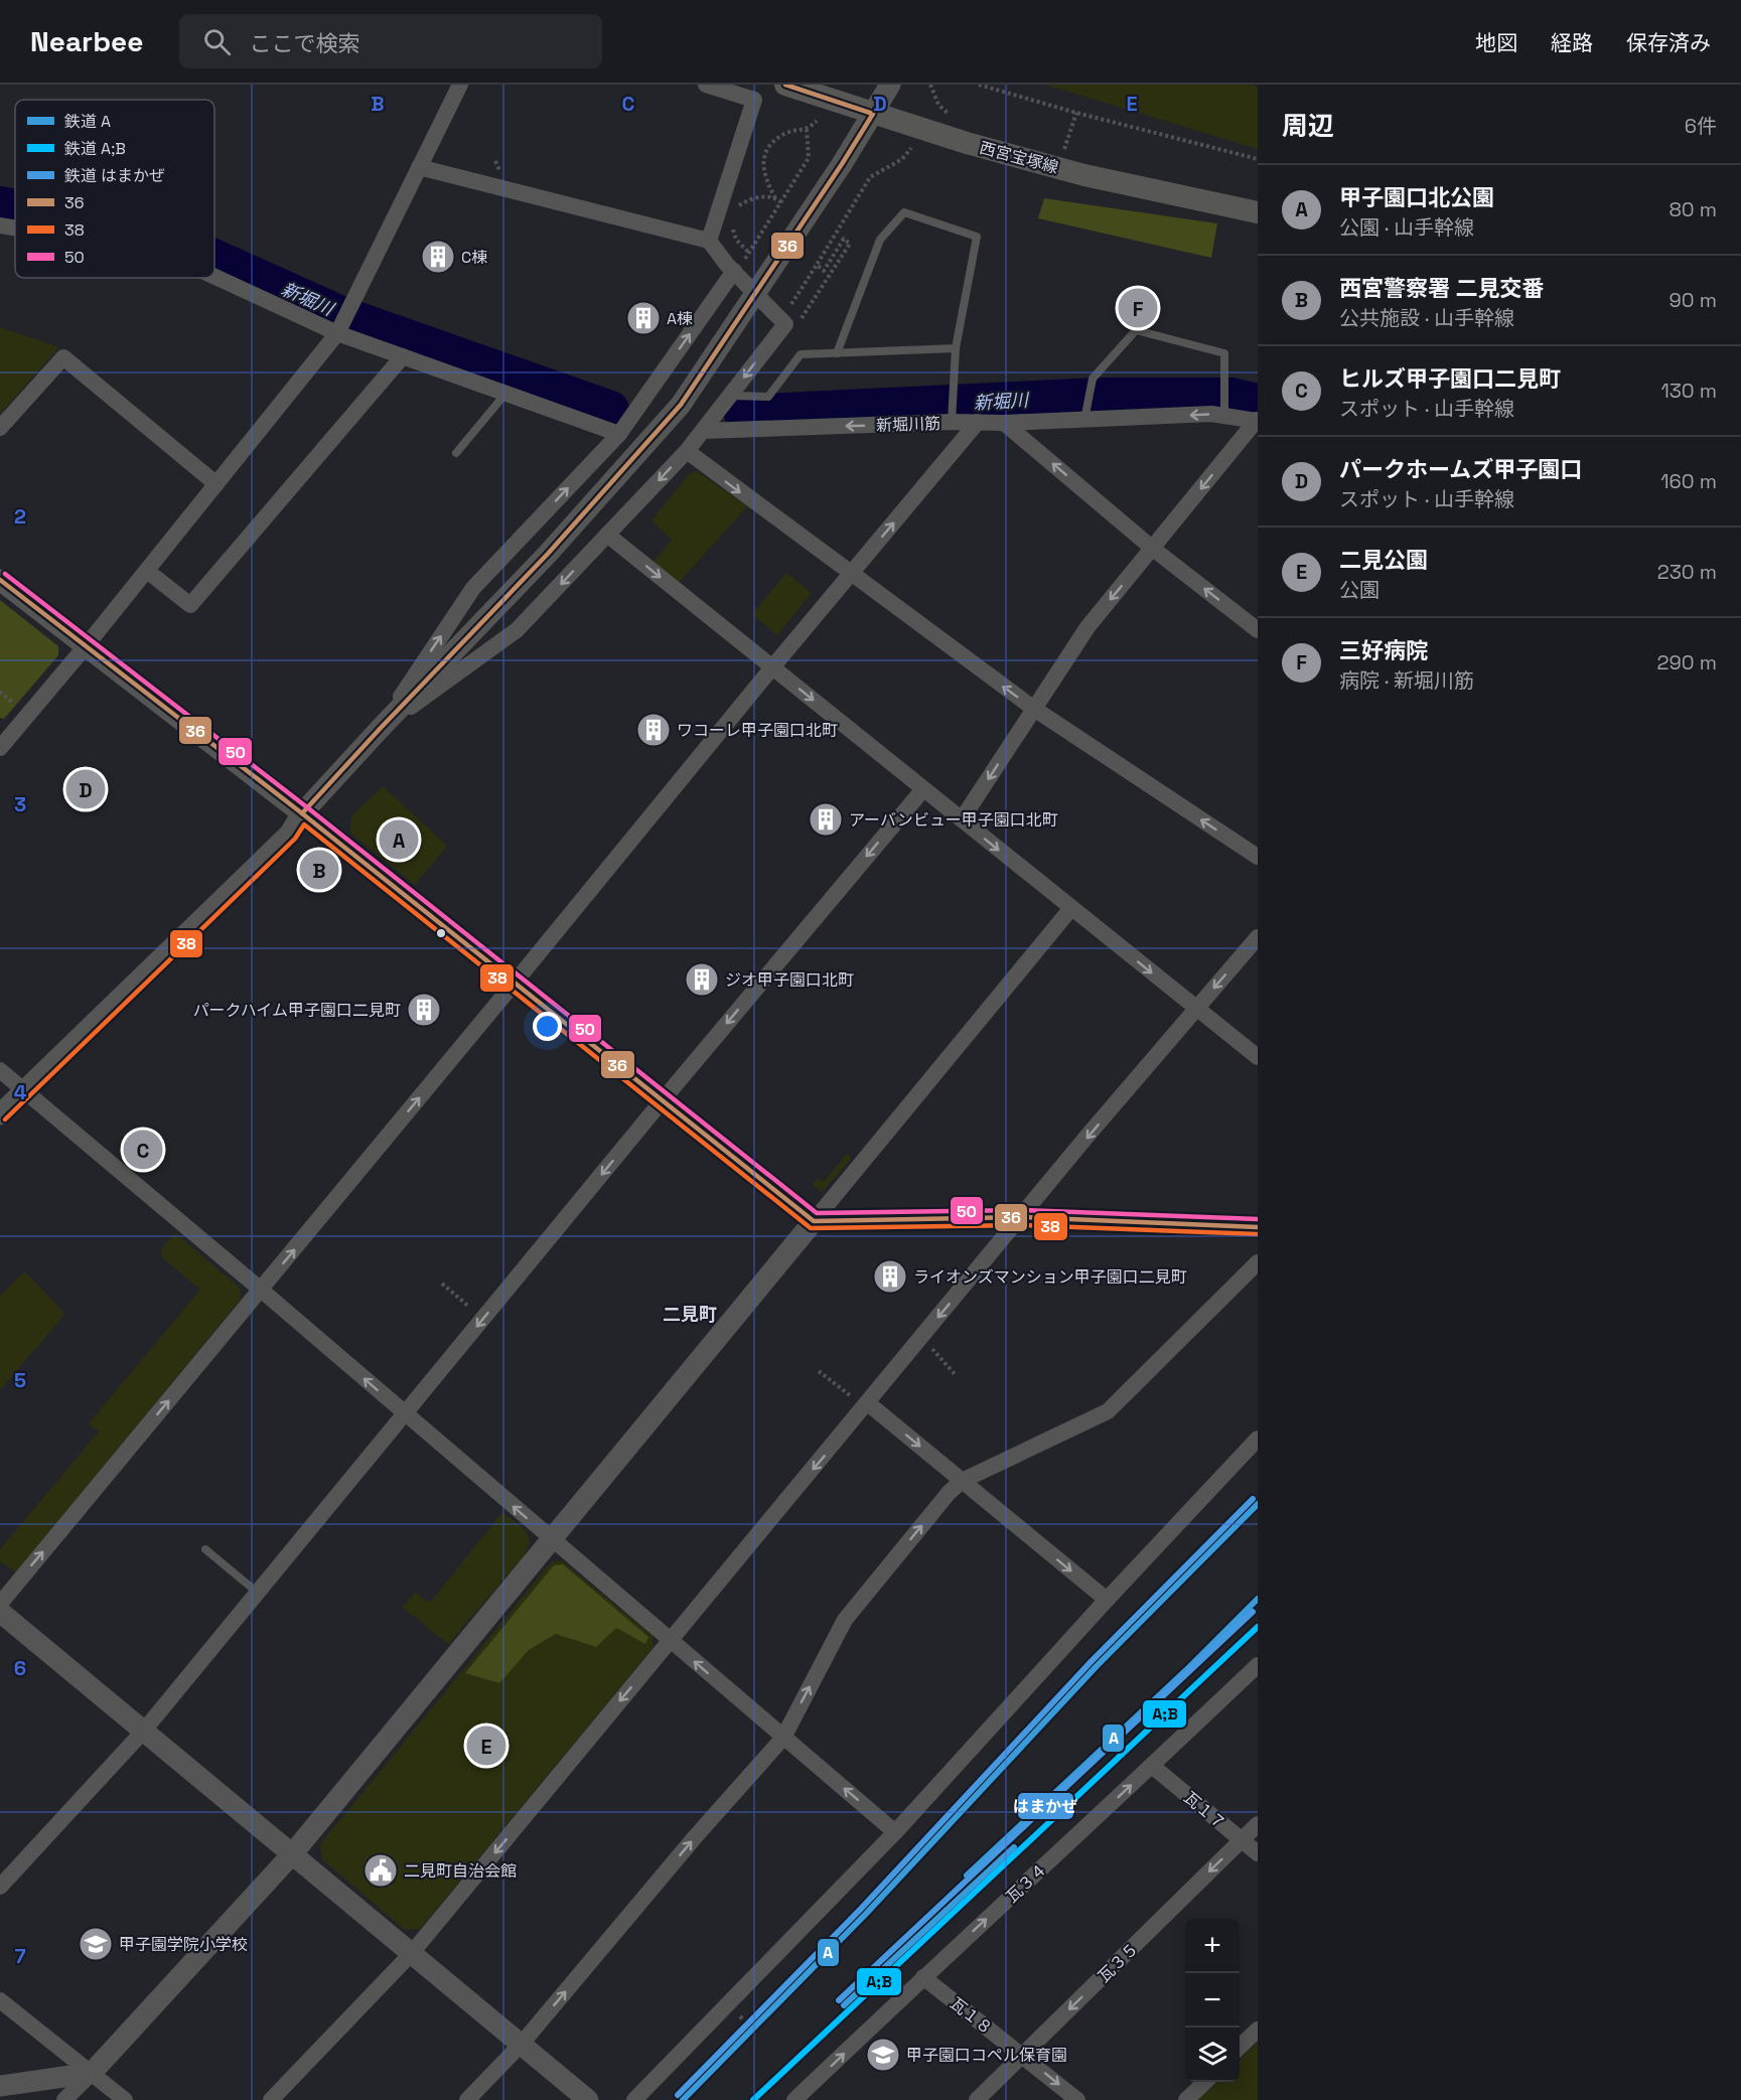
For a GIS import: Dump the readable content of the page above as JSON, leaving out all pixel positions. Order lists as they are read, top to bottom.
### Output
{
  "streets": {
    "main road": ["西宮宝塚線"],
    "street": [
      "新堀川筋",
      "瓦１７",
      "瓦３４",
      "瓦３５",
      "瓦１８"
    ]
  },
  "crossings": [
    ["瓦１７", "瓦３４"],
    ["瓦１７", "瓦３５"],
    ["瓦３４", "瓦１８"],
    ["瓦３５", "瓦１８"]
  ],
  "one_way": ["新堀川筋", "瓦３５", "瓦１８"],
  "districts": ["二見町"],
  "water": ["新堀川"],
  "places": {
    "building": [
      "C棟",
      "A棟",
      "ワコーレ甲子園口北町",
      "アーバンビュー甲子園口北町",
      "ジオ甲子園口北町",
      "パークハイム甲子園口二見町",
      "ライオンズマンション甲子園口二見町"
    ],
    "public building": ["二見町自治会館"],
    "school or university": ["甲子園学院小学校", "甲子園口コペル保育園"]
  },
  "lines": [
    "transit line 36",
    "transit line 50",
    "transit line 38",
    "rail line はまかぜ",
    "rail line A",
    "rail line A;B"
  ],
  "legend": [
    "鉄道 A",
    "鉄道 A;B",
    "鉄道 はまかぜ",
    "36",
    "38",
    "50"
  ],
  "page": {
    "header": "Nearbee",
    "search": "ここで検索",
    "nav": ["地図", "経路", "保存済み"],
    "heading": ["周辺", "6件"],
    "list": [
      {
        "mark": "A",
        "name": "甲子園口北公園",
        "note": "公園 · 山手幹線",
        "value": "80 m"
      },
      {
        "mark": "B",
        "name": "西宮警察署 二見交番",
        "note": "公共施設 · 山手幹線",
        "value": "90 m"
      },
      {
        "mark": "C",
        "name": "ヒルズ甲子園口二見町",
        "note": "スポット · 山手幹線",
        "value": "130 m"
      },
      {
        "mark": "D",
        "name": "パークホームズ甲子園口",
        "note": "スポット · 山手幹線",
        "value": "160 m"
      },
      {
        "mark": "E",
        "name": "二見公園",
        "note": "公園",
        "value": "230 m"
      },
      {
        "mark": "F",
        "name": "三好病院",
        "note": "病院 · 新堀川筋",
        "value": "290 m"
      }
    ],
    "pins": [
      "F",
      "D",
      "A",
      "B",
      "C",
      "E"
    ],
    "map_buttons": ["+", "−"]
  },
  "grid": {
    "columns": [
      "B",
      "C",
      "D",
      "E"
    ],
    "rows": [
      "2",
      "3",
      "4",
      "5",
      "6",
      "7"
    ]
  }
}
